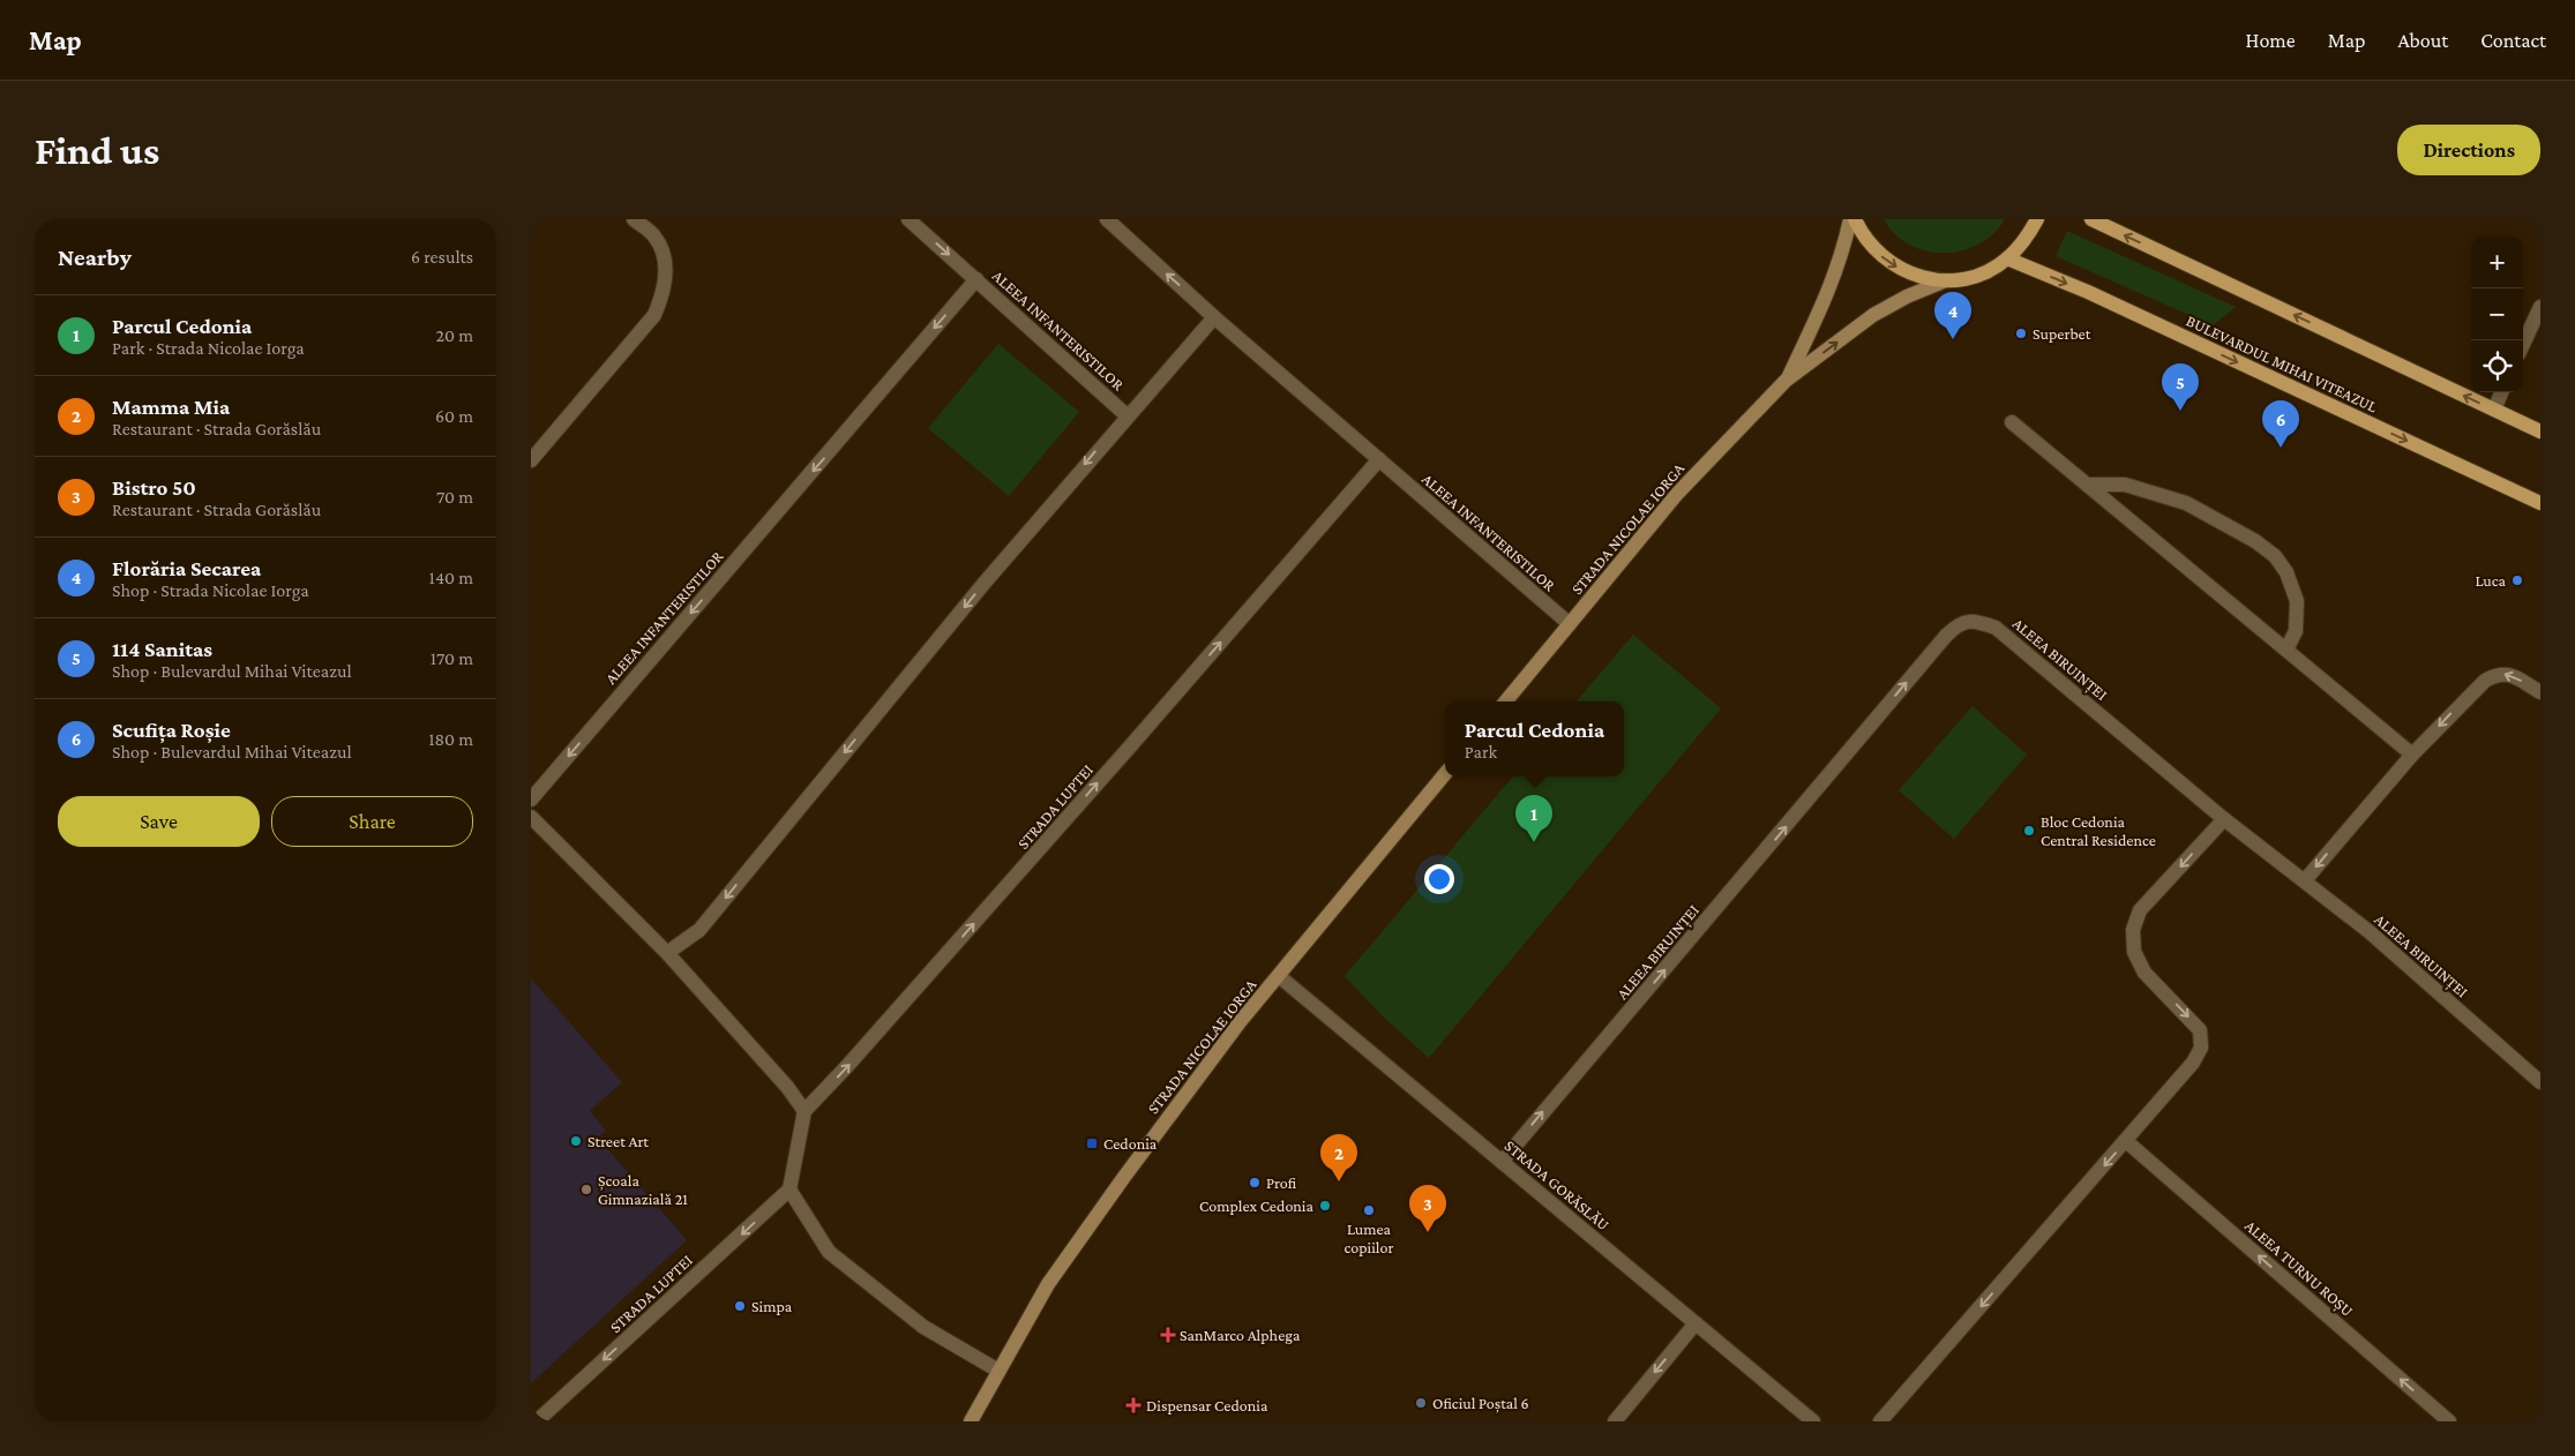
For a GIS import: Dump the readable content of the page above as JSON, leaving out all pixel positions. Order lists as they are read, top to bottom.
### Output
{
  "streets": {
    "main road": ["BULEVARDUL MIHAI VITEAZUL", "STRADA NICOLAE IORGA"],
    "street": [
      "ALEEA INFANTERISTILOR",
      "ALEEA BIRUINȚEI",
      "STRADA LUPTEI",
      "STRADA GORĂSLĂU",
      "ALEEA TURNU ROȘU"
    ]
  },
  "crossings": [
    ["ALEEA INFANTERISTILOR", "STRADA NICOLAE IORGA"],
    ["ALEEA INFANTERISTILOR", "STRADA LUPTEI"],
    ["STRADA NICOLAE IORGA", "STRADA GORĂSLĂU"],
    ["ALEEA BIRUINȚEI", "STRADA GORĂSLĂU"]
  ],
  "one_way": ["ALEEA INFANTERISTILOR", "ALEEA TURNU ROȘU"],
  "places": {
    "other": [
      "Superbet",
      "Luca",
      "Bloc Cedonia Central Residence",
      "Street Art",
      "Profi",
      "Școala Gimnazială 21",
      "Complex Cedonia",
      "Lumea copiilor",
      "Simpa",
      "Oficiul Poștal 6"
    ],
    "transit": ["Cedonia"],
    "health": ["SanMarco Alphega", "Dispensar Cedonia"]
  },
  "page": {
    "header": "Map",
    "nav": [
      "Home",
      "Map",
      "About",
      "Contact"
    ],
    "buttons": [
      "Directions",
      ["Save", "Share"]
    ],
    "title": "Find us",
    "heading": ["Nearby", "6 results"],
    "map_buttons": ["+", "−"],
    "pins": [
      "4",
      "5",
      "6",
      "1",
      "2",
      "3"
    ],
    "list": [
      {
        "mark": "1",
        "name": "Parcul Cedonia",
        "note": "Park · Strada Nicolae Iorga",
        "value": "20 m"
      },
      {
        "mark": "2",
        "name": "Mamma Mia",
        "note": "Restaurant · Strada Gorăslău",
        "value": "60 m"
      },
      {
        "mark": "3",
        "name": "Bistro 50",
        "note": "Restaurant · Strada Gorăslău",
        "value": "70 m"
      },
      {
        "mark": "4",
        "name": "Florăria Secarea",
        "note": "Shop · Strada Nicolae Iorga",
        "value": "140 m"
      },
      {
        "mark": "5",
        "name": "114 Sanitas",
        "note": "Shop · Bulevardul Mihai Viteazul",
        "value": "170 m"
      },
      {
        "mark": "6",
        "name": "Scufița Roșie",
        "note": "Shop · Bulevardul Mihai Viteazul",
        "value": "180 m"
      }
    ],
    "popup": ["Parcul Cedonia", "Park"]
  }
}
